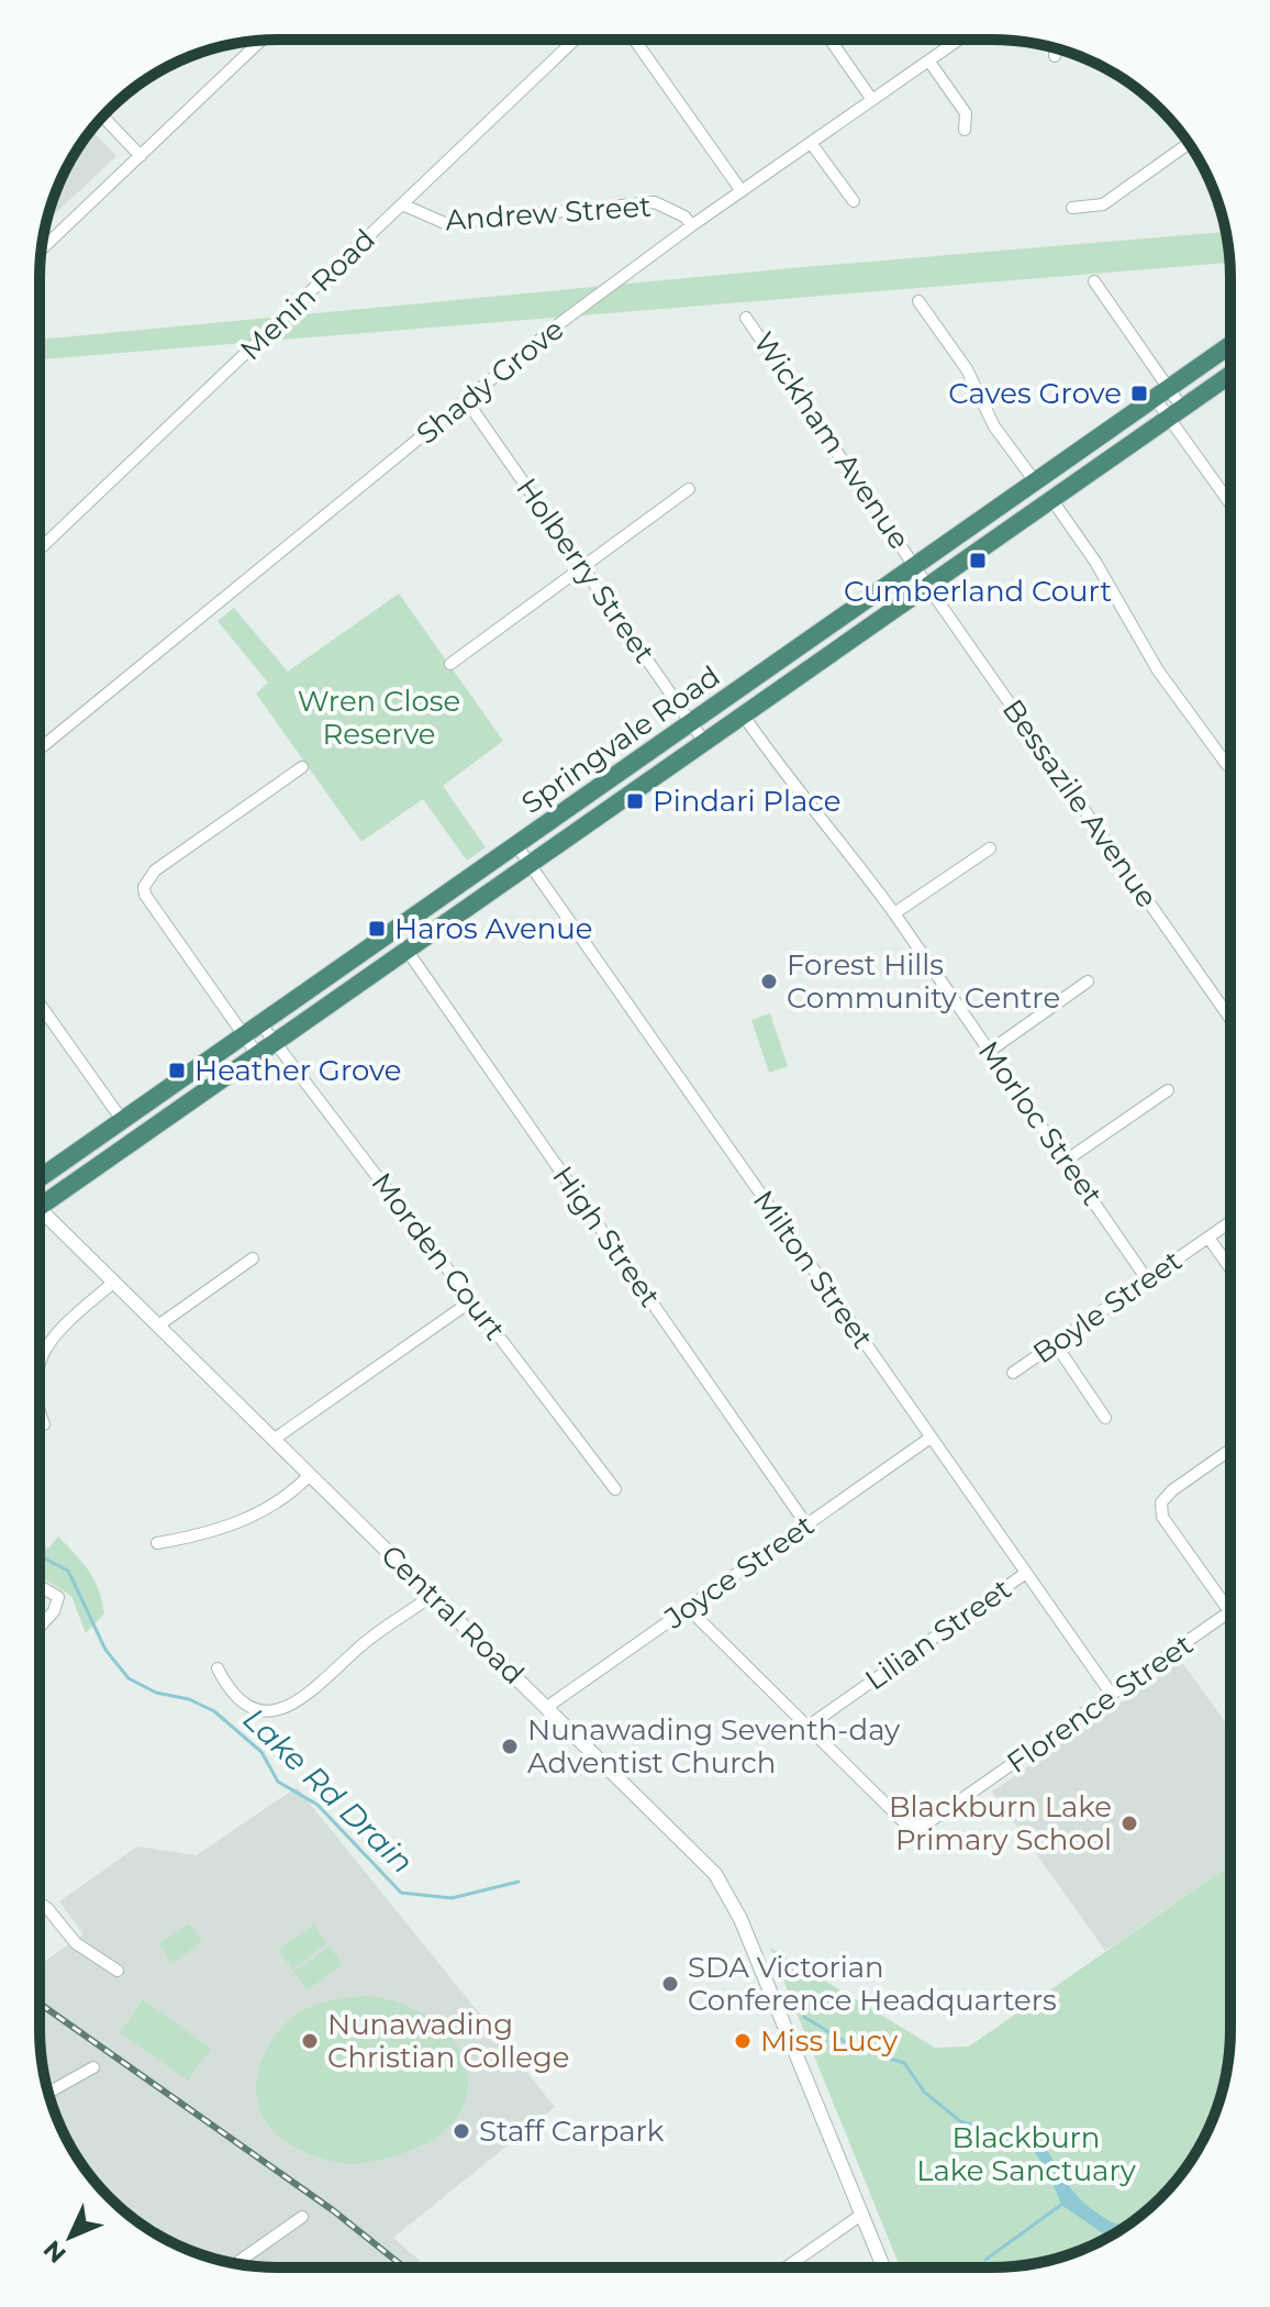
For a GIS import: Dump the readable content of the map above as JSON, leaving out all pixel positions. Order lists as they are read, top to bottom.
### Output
{
  "streets": {
    "highway": ["Springvale Road"],
    "street": [
      "Andrew Street",
      "Menin Road",
      "Shady Grove",
      "Wickham Avenue",
      "Holberry Street",
      "Bessazile Avenue",
      "Morloc Street",
      "High Street",
      "Morden Court",
      "Milton Street",
      "Boyle Street",
      "Joyce Street",
      "Central Road",
      "Lilian Street",
      "Florence Street"
    ]
  },
  "crossings": [
    ["Andrew Street", "Menin Road"],
    ["Andrew Street", "Shady Grove"],
    ["Shady Grove", "Holberry Street"],
    ["Wickham Avenue", "Springvale Road"],
    ["Wickham Avenue", "Bessazile Avenue"],
    ["Holberry Street", "Springvale Road"],
    ["Springvale Road", "Bessazile Avenue"],
    ["Springvale Road", "Morloc Street"],
    ["Springvale Road", "High Street"],
    ["Springvale Road", "Morden Court"],
    ["Springvale Road", "Milton Street"],
    ["Morloc Street", "Boyle Street"],
    ["High Street", "Joyce Street"],
    ["Milton Street", "Joyce Street"],
    ["Milton Street", "Lilian Street"],
    ["Milton Street", "Florence Street"],
    ["Joyce Street", "Central Road"],
    ["Lilian Street", "Florence Street"]
  ],
  "water": ["Lake Rd Drain"],
  "parks": ["Wren Close Reserve", "Blackburn Lake Sanctuary"],
  "places": {
    "transit": [
      "Caves Grove",
      "Cumberland Court",
      "Pindari Place",
      "Haros Avenue",
      "Heather Grove"
    ],
    "other": [
      "Forest Hills Community Centre",
      "Nunawading Seventh-day Adventist Church",
      "Blackburn Lake Primary School",
      "SDA Victorian Conference Headquarters",
      "Nunawading Christian College",
      "Miss Lucy",
      "Staff Carpark"
    ]
  },
  "north": "bottom left"
}
